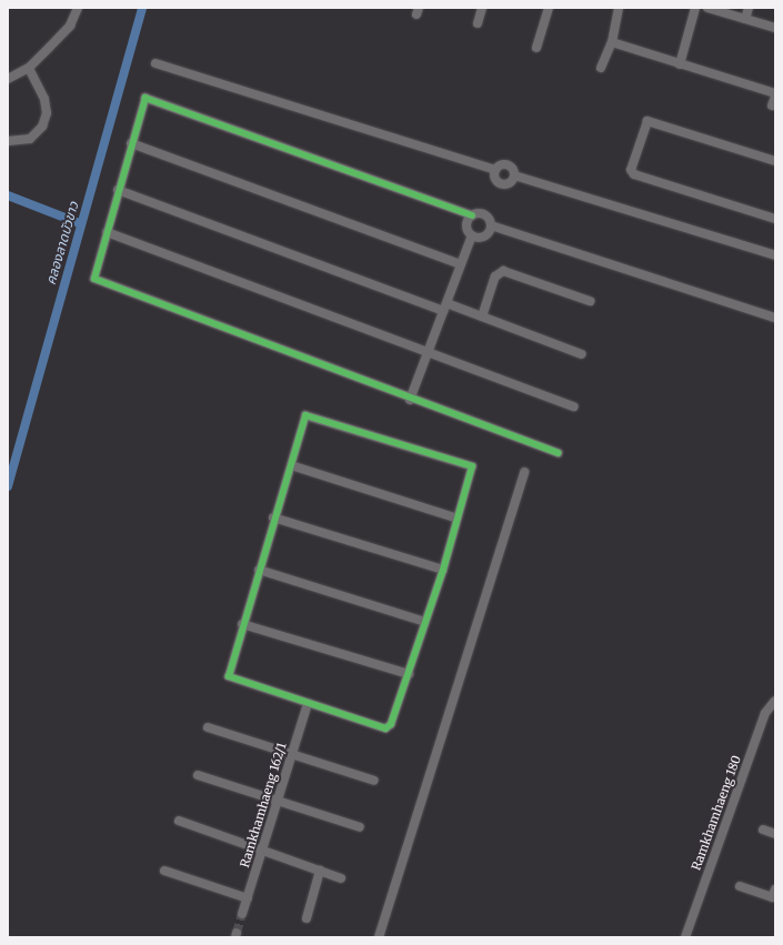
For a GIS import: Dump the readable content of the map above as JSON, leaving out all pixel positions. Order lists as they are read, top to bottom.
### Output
{
  "streets": {
    "street": ["Ramkhamhaeng 162/1", "Ramkhamhaeng 180"]
  },
  "water": ["คลองลาดบัวขาว"]
}
